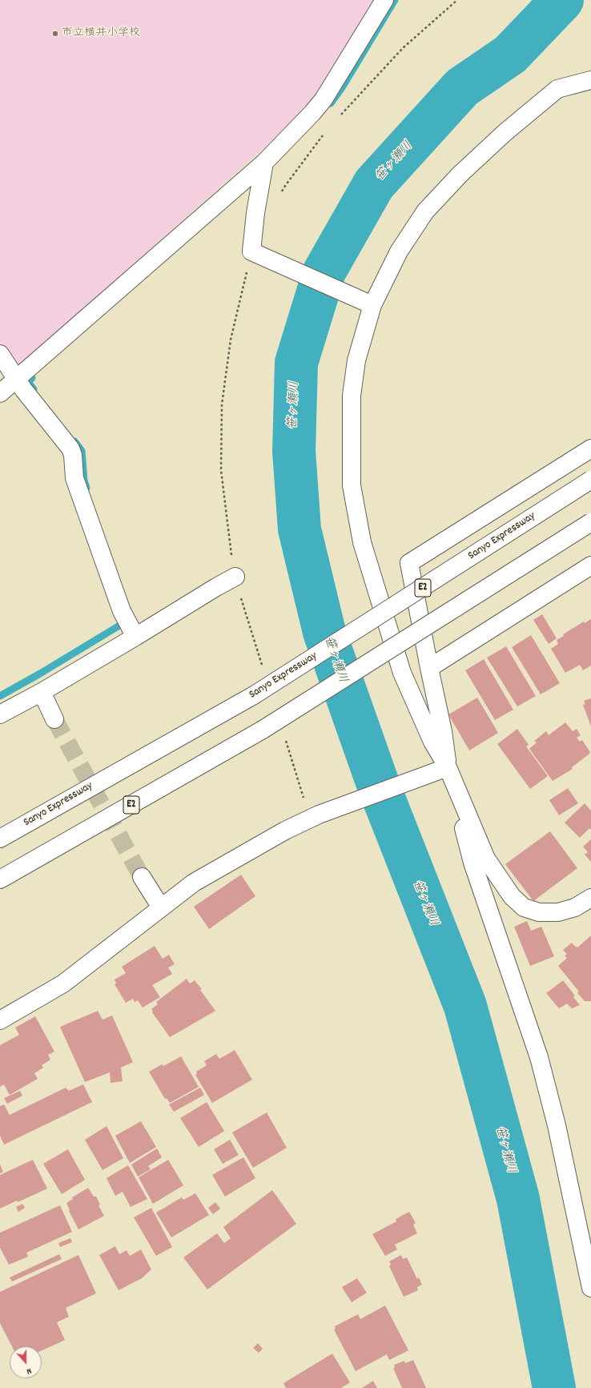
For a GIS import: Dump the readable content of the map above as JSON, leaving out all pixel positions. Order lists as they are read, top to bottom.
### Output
{
  "streets": {
    "main road": ["Sanyo Expressway", "E2"]
  },
  "water": ["笹ヶ瀬川"],
  "places": ["市立横井小学校"],
  "north": "bottom"
}
